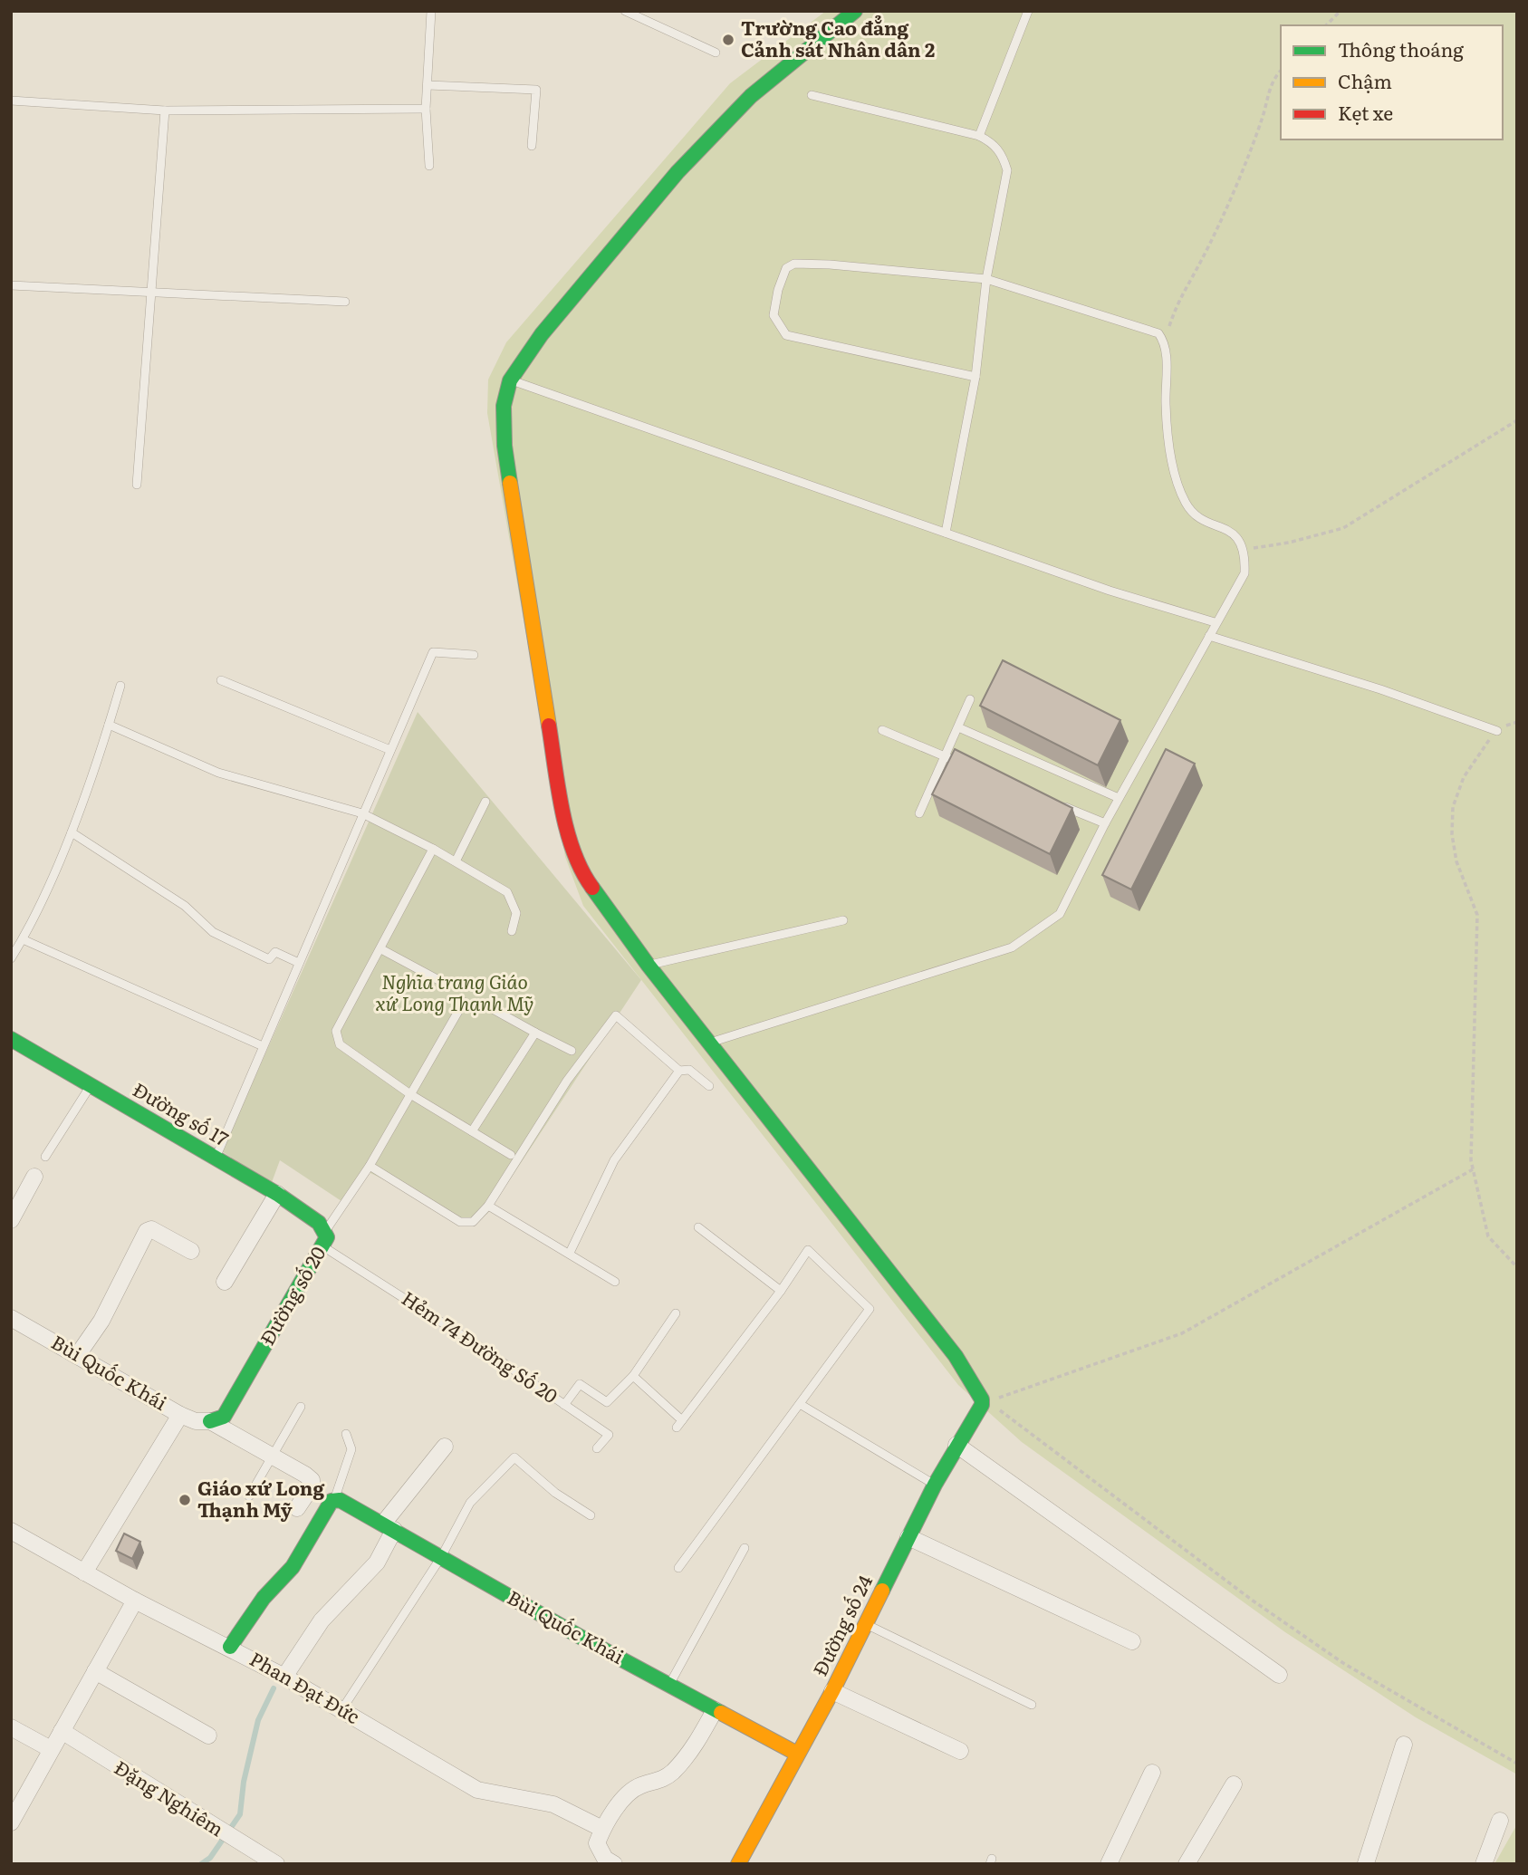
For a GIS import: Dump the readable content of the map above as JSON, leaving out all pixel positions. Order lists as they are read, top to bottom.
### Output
{
  "streets": {
    "street": [
      "Đường số 17",
      "Đường số 20",
      "Bùi Quốc Khái",
      "Đường số 24",
      "Phan Đạt Đức",
      "Đặng Nghiêm"
    ],
    "lane": ["Hẻm 74 Đường Số 20"]
  },
  "crossings": [
    ["Đường số 17", "Đường số 20"],
    ["Đường số 17", "Hẻm 74 Đường Số 20"],
    ["Đường số 20", "Hẻm 74 Đường Số 20"],
    ["Đường số 20", "Bùi Quốc Khái"],
    ["Bùi Quốc Khái", "Đường số 24"]
  ],
  "parks": ["Nghĩa trang Giáo xứ Long Thạnh Mỹ"],
  "places": ["Trường Cao đẳng Cảnh sát Nhân dân 2", "Giáo xứ Long Thạnh Mỹ"],
  "legend": ["Thông thoáng", "Chậm", "Kẹt xe"]
}
